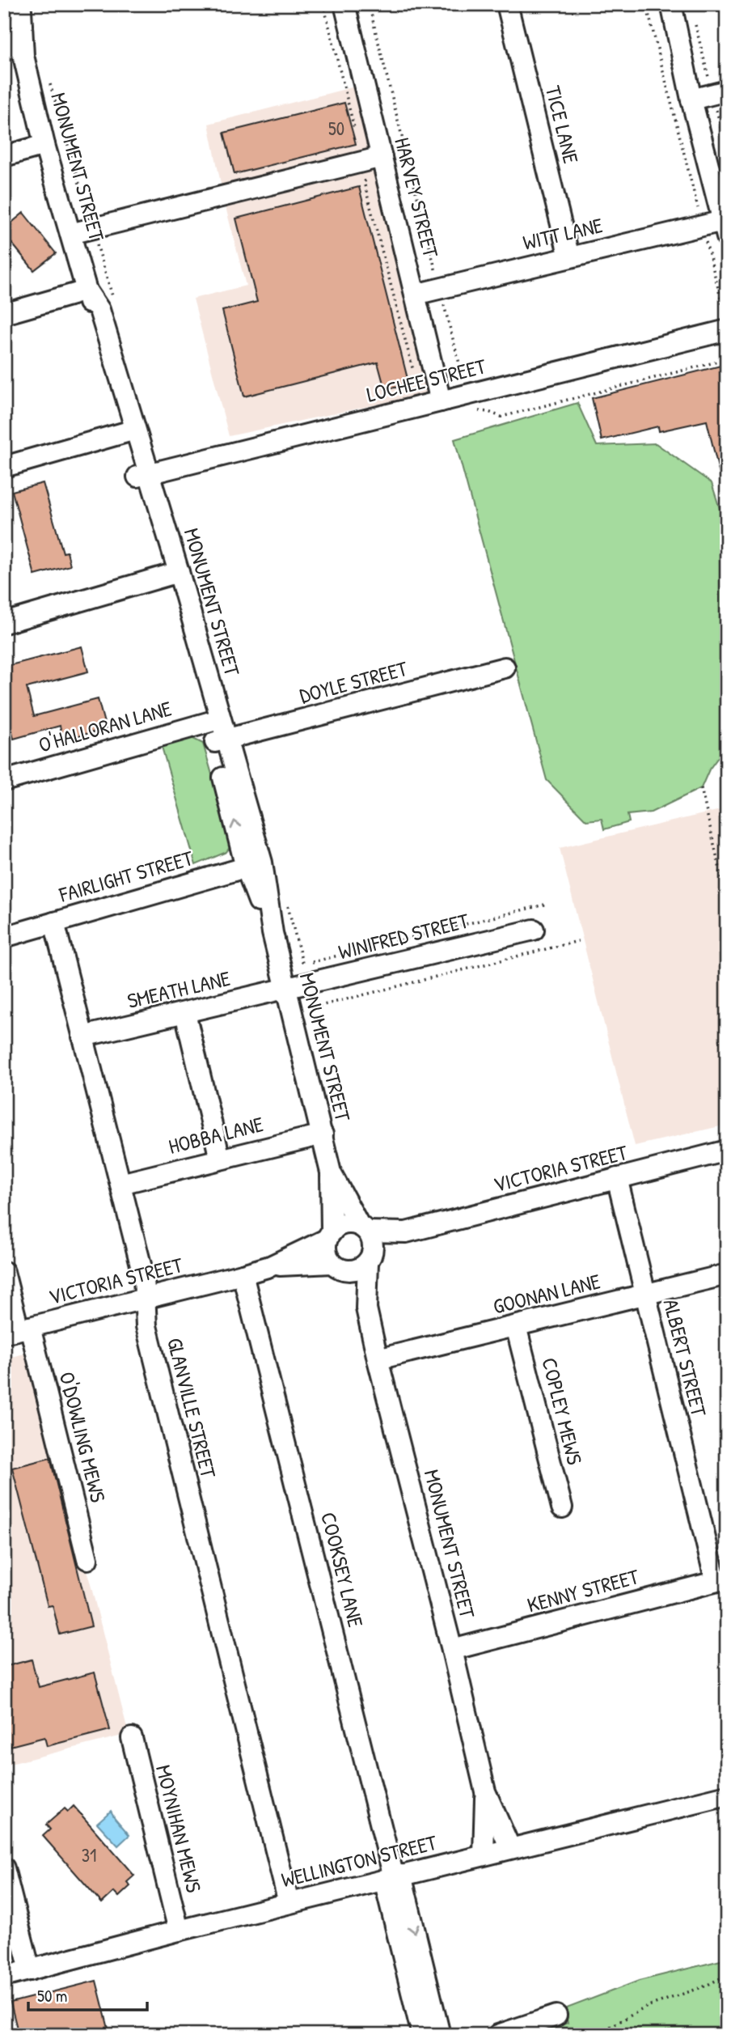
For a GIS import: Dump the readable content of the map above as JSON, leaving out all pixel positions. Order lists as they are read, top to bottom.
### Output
{
  "streets": {
    "street": [
      "TICE LANE",
      "MONUMENT STREET",
      "HARVEY STREET",
      "WITT LANE",
      "LOCHEE STREET",
      "DOYLE STREET",
      "O'HALLORAN LANE",
      "FAIRLIGHT STREET",
      "WINIFRED STREET",
      "SMEATH LANE",
      "HOBBA LANE",
      "VICTORIA STREET",
      "GOONAN LANE",
      "ALBERT STREET",
      "GLANVILLE STREET",
      "COPLEY MEWS",
      "O'DOWLING MEWS",
      "COOKSEY LANE",
      "KENNY STREET",
      "MOYNIHAN MEWS",
      "WELLINGTON STREET"
    ]
  },
  "crossings": [
    ["TICE LANE", "WITT LANE"],
    ["MONUMENT STREET", "LOCHEE STREET"],
    ["MONUMENT STREET", "DOYLE STREET"],
    ["MONUMENT STREET", "O'HALLORAN LANE"],
    ["MONUMENT STREET", "FAIRLIGHT STREET"],
    ["MONUMENT STREET", "WINIFRED STREET"],
    ["MONUMENT STREET", "SMEATH LANE"],
    ["MONUMENT STREET", "HOBBA LANE"],
    ["MONUMENT STREET", "VICTORIA STREET"],
    ["MONUMENT STREET", "GOONAN LANE"],
    ["MONUMENT STREET", "KENNY STREET"],
    ["MONUMENT STREET", "WELLINGTON STREET"],
    ["HARVEY STREET", "WITT LANE"],
    ["HARVEY STREET", "LOCHEE STREET"],
    ["FAIRLIGHT STREET", "GLANVILLE STREET"],
    ["WINIFRED STREET", "SMEATH LANE"],
    ["SMEATH LANE", "GLANVILLE STREET"],
    ["HOBBA LANE", "GLANVILLE STREET"],
    ["VICTORIA STREET", "ALBERT STREET"],
    ["VICTORIA STREET", "GLANVILLE STREET"],
    ["VICTORIA STREET", "O'DOWLING MEWS"],
    ["VICTORIA STREET", "COOKSEY LANE"],
    ["GOONAN LANE", "ALBERT STREET"],
    ["GOONAN LANE", "COPLEY MEWS"],
    ["ALBERT STREET", "KENNY STREET"],
    ["GLANVILLE STREET", "WELLINGTON STREET"],
    ["COOKSEY LANE", "WELLINGTON STREET"],
    ["MOYNIHAN MEWS", "WELLINGTON STREET"]
  ],
  "house_numbers": ["50", "31"],
  "scale_bar": "50 m"
}
